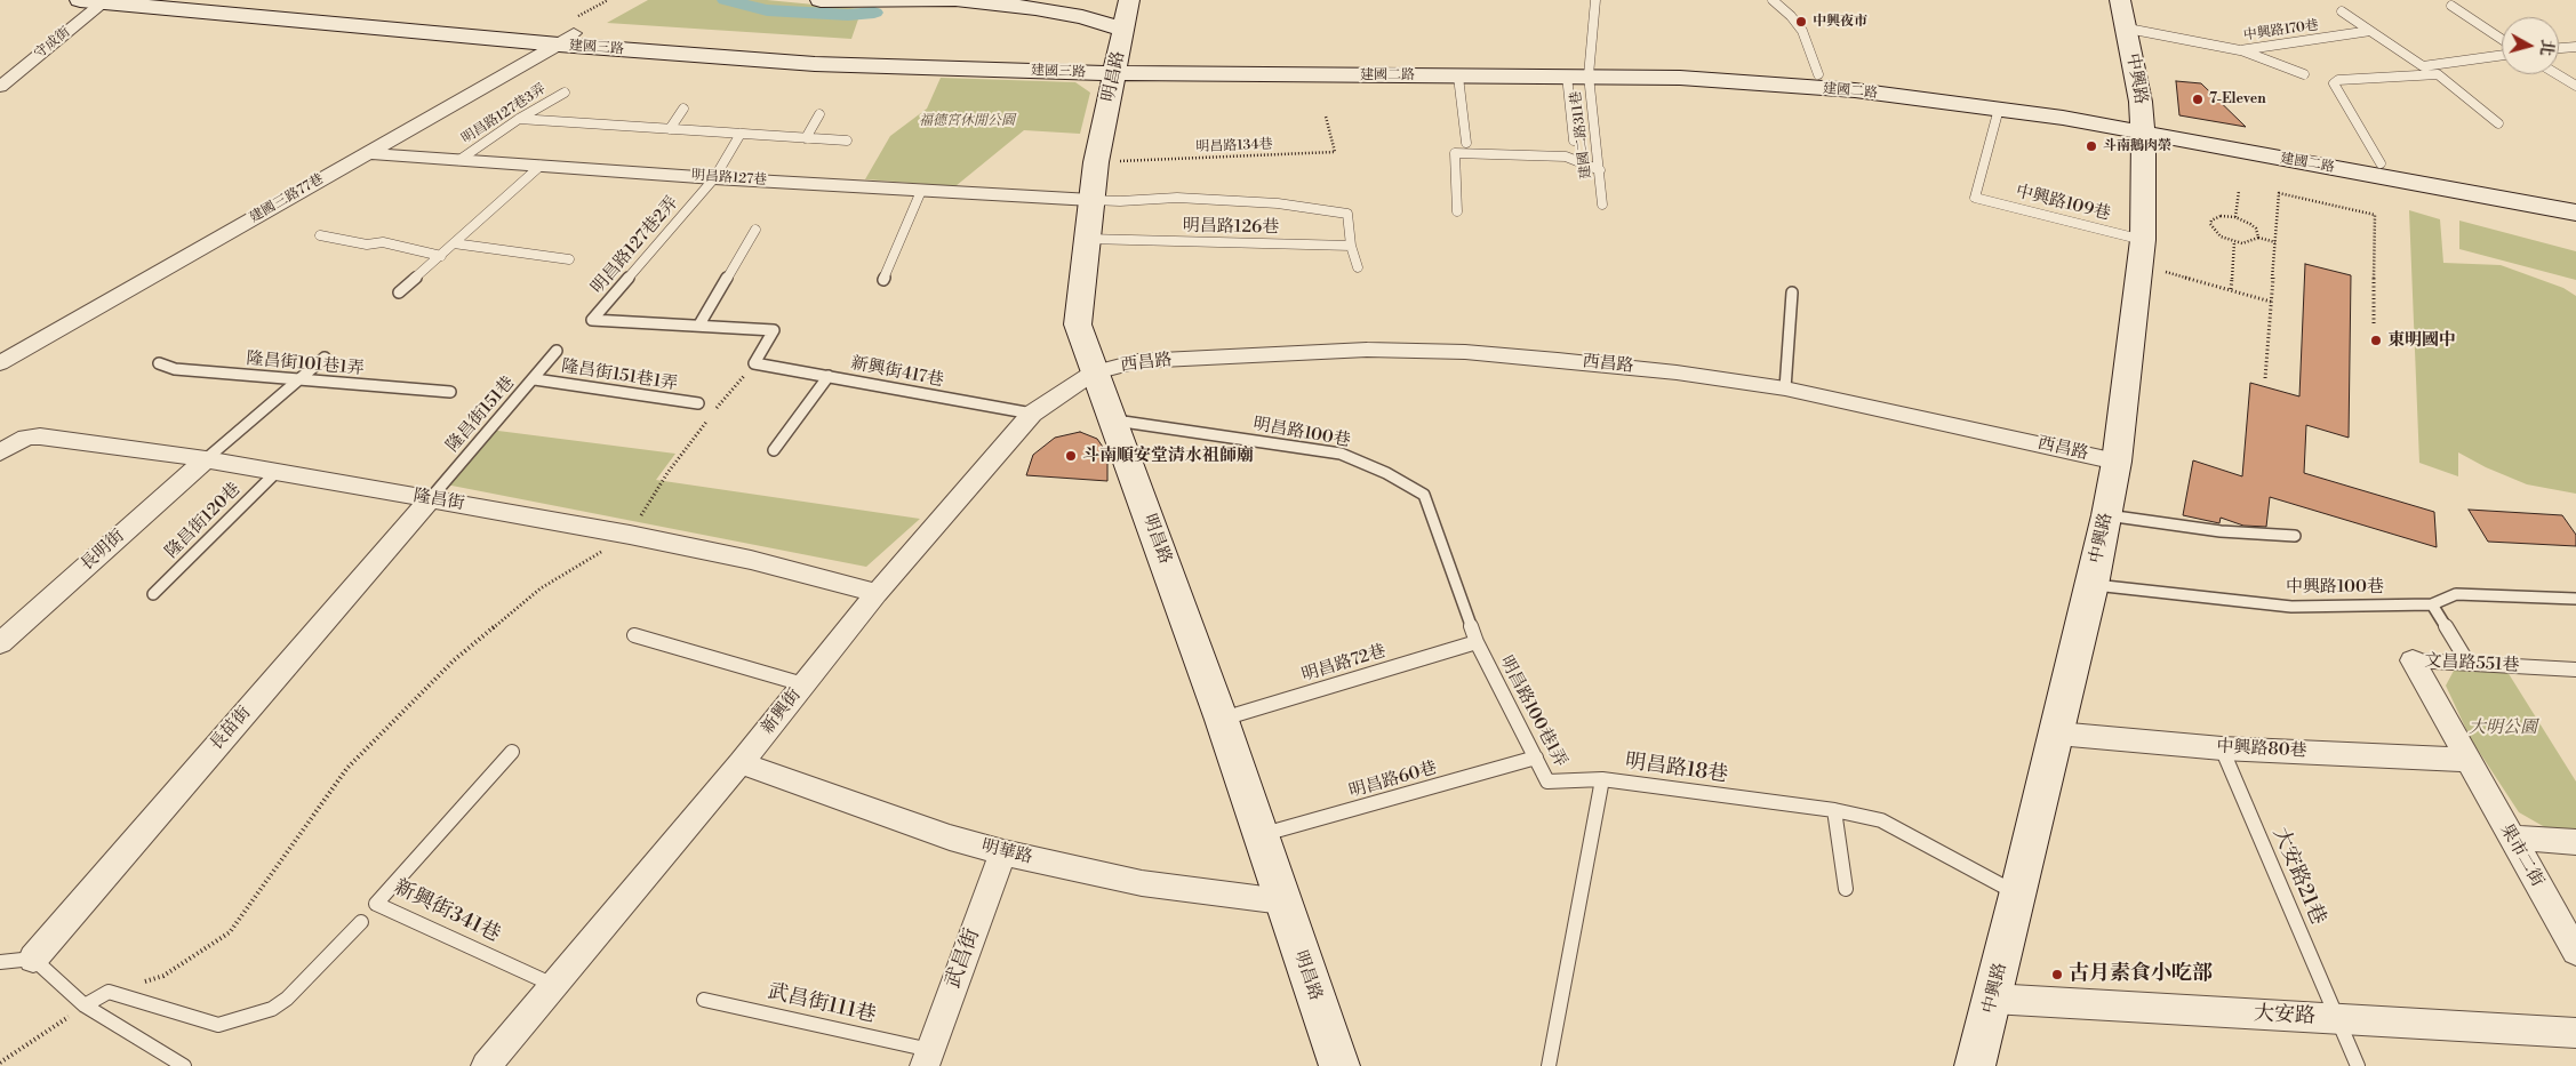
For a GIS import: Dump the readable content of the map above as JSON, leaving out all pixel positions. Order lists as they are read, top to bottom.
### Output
{
  "streets": {
    "street": [
      "守成街",
      "建國三路",
      "建國二路",
      "明昌路",
      "中興路",
      "明昌路127巷",
      "建國三路77巷",
      "西昌路",
      "隆昌街",
      "長明街",
      "文昌路551巷",
      "新興街",
      "長苗街",
      "中興路80巷",
      "明華路",
      "果市二街",
      "武昌街",
      "大安路"
    ],
    "lane": [
      "中興路170巷",
      "明昌路127巷3弄",
      "建國二路311巷",
      "中興路109巷",
      "明昌路126巷",
      "明昌路127巷2弄",
      "隆昌街101巷1弄",
      "新興街417巷",
      "隆昌街151巷1弄",
      "隆昌街151巷",
      "明昌路100巷",
      "隆昌街120巷",
      "中興路100巷",
      "明昌路72巷",
      "明昌路100巷1弄",
      "明昌路18巷",
      "明昌路60巷",
      "大安路21巷",
      "新興街341巷",
      "武昌街111巷"
    ],
    "path": ["明昌路134巷"]
  },
  "crossings": [
    ["中興路170巷", "中興路"],
    ["守成街", "建國三路"],
    ["建國三路", "建國二路"],
    ["建國三路", "明昌路"],
    ["建國三路", "建國三路77巷"],
    ["建國二路", "明昌路"],
    ["建國二路", "中興路"],
    ["建國二路", "建國二路311巷"],
    ["建國二路", "中興路109巷"],
    ["明昌路", "明昌路134巷"],
    ["明昌路", "明昌路127巷"],
    ["明昌路", "明昌路126巷"],
    ["明昌路", "西昌路"],
    ["明昌路", "明昌路100巷"],
    ["明昌路", "明昌路72巷"],
    ["明昌路", "新興街"],
    ["明昌路", "明昌路60巷"],
    ["明昌路", "明華路"],
    ["中興路", "中興路109巷"],
    ["中興路", "西昌路"],
    ["中興路", "中興路100巷"],
    ["中興路", "中興路80巷"],
    ["中興路", "明昌路18巷"],
    ["中興路", "大安路"],
    ["明昌路127巷3弄", "明昌路127巷"],
    ["明昌路127巷", "建國三路77巷"],
    ["明昌路127巷", "明昌路127巷2弄"],
    ["西昌路", "新興街"],
    ["新興街417巷", "新興街"],
    ["隆昌街151巷1弄", "隆昌街151巷"],
    ["隆昌街151巷", "隆昌街"],
    ["隆昌街151巷", "長苗街"],
    ["明昌路100巷", "明昌路72巷"],
    ["明昌路100巷", "明昌路100巷1弄"],
    ["隆昌街", "隆昌街120巷"],
    ["隆昌街", "長明街"],
    ["隆昌街", "新興街"],
    ["隆昌街", "長苗街"],
    ["明昌路72巷", "明昌路100巷1弄"],
    ["文昌路551巷", "中興路80巷"],
    ["文昌路551巷", "果市二街"],
    ["新興街", "明華路"],
    ["新興街", "新興街341巷"],
    ["明昌路100巷1弄", "明昌路18巷"],
    ["明昌路100巷1弄", "明昌路60巷"],
    ["中興路80巷", "果市二街"],
    ["中興路80巷", "大安路21巷"],
    ["明華路", "武昌街"],
    ["大安路21巷", "大安路"],
    ["武昌街", "武昌街111巷"]
  ],
  "parks": ["福德宮休閒公園", "大明公園"],
  "places": [
    "中興夜市",
    "7-Eleven",
    "斗南鵝肉榮",
    "東明國中",
    "斗南順安堂清水祖師廟",
    "古月素食小吃部"
  ],
  "north": "right"
}
